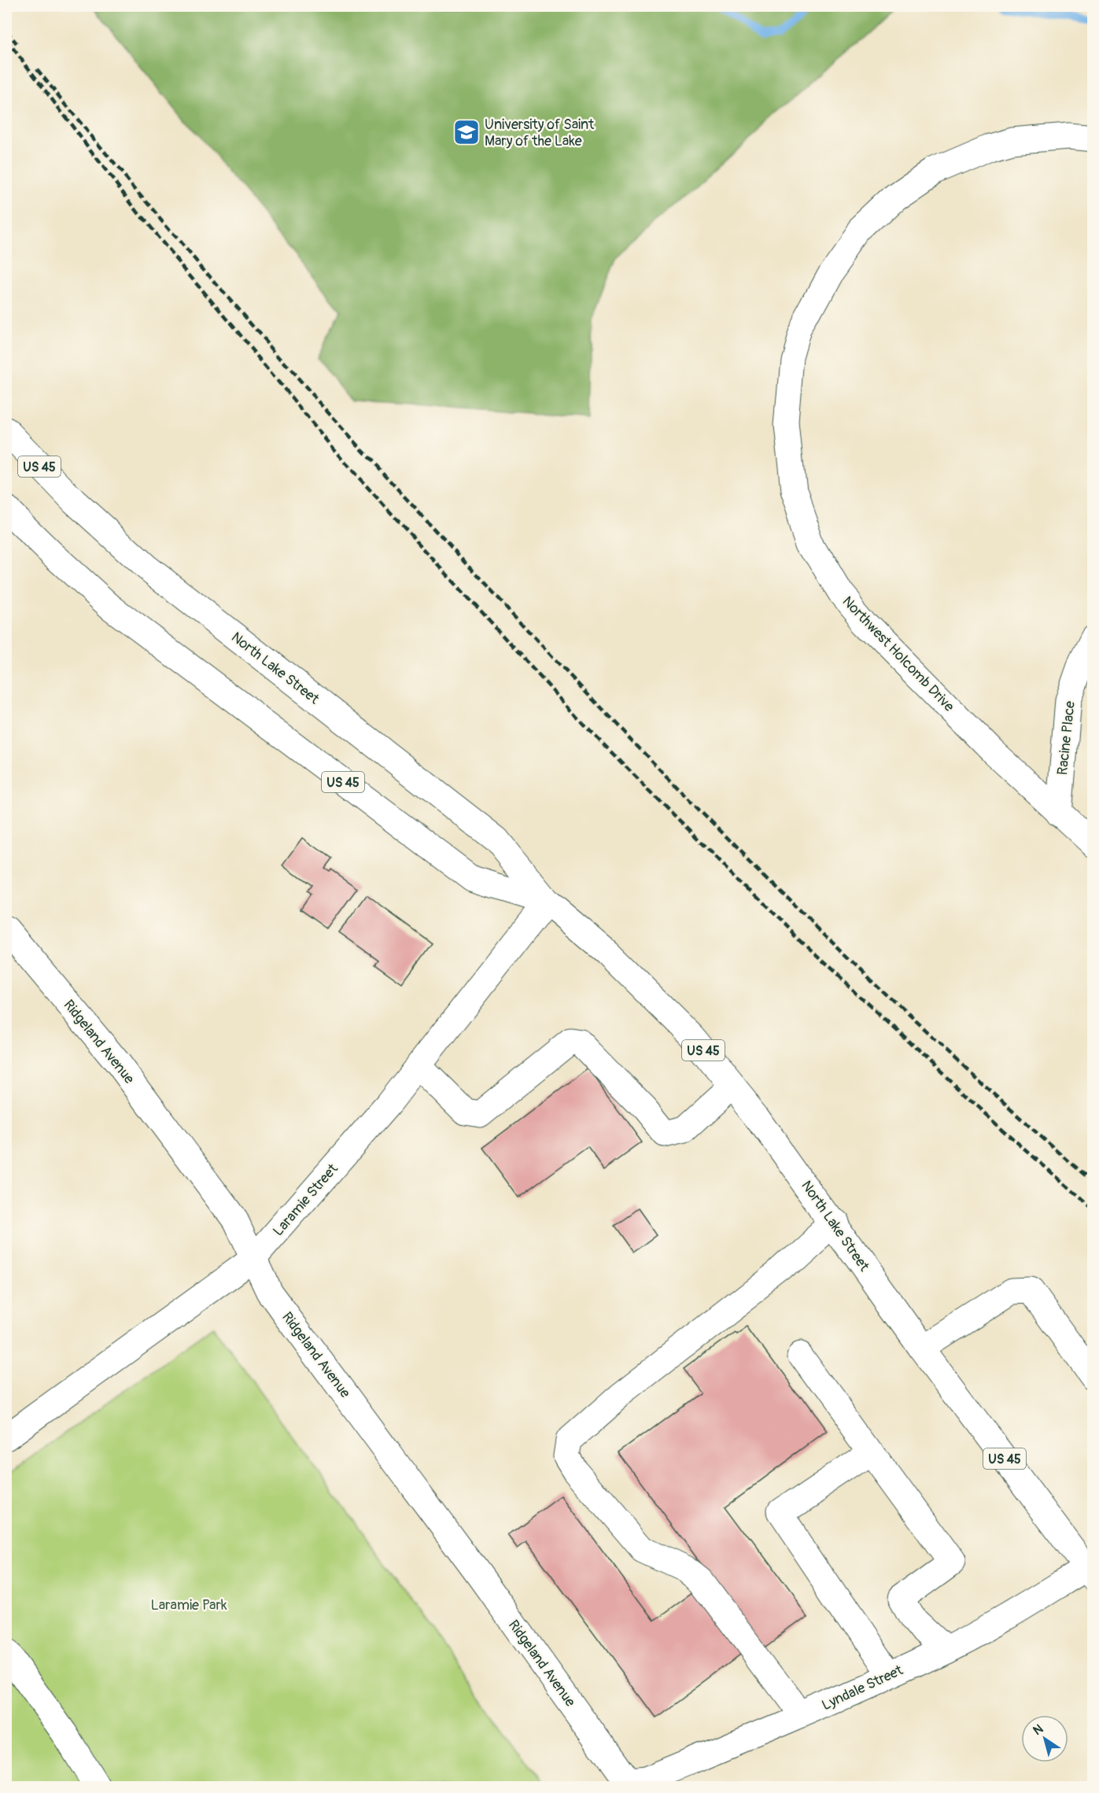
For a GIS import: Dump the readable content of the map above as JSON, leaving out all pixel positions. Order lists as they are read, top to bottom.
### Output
{
  "streets": {
    "street": [
      "US 45",
      "Northwest Holcomb Drive",
      "North Lake Street",
      "Racine Place",
      "Ridgeland Avenue",
      "Laramie Street",
      "Lyndale Street"
    ]
  },
  "crossings": [
    ["Northwest Holcomb Drive", "Racine Place"],
    ["North Lake Street", "Laramie Street"],
    ["North Lake Street", "Lyndale Street"],
    ["Ridgeland Avenue", "Laramie Street"],
    ["Ridgeland Avenue", "Lyndale Street"]
  ],
  "parks": ["Laramie Park"],
  "places": {
    "school or university": ["University of Saint Mary of the Lake"]
  },
  "north": "top left"
}
